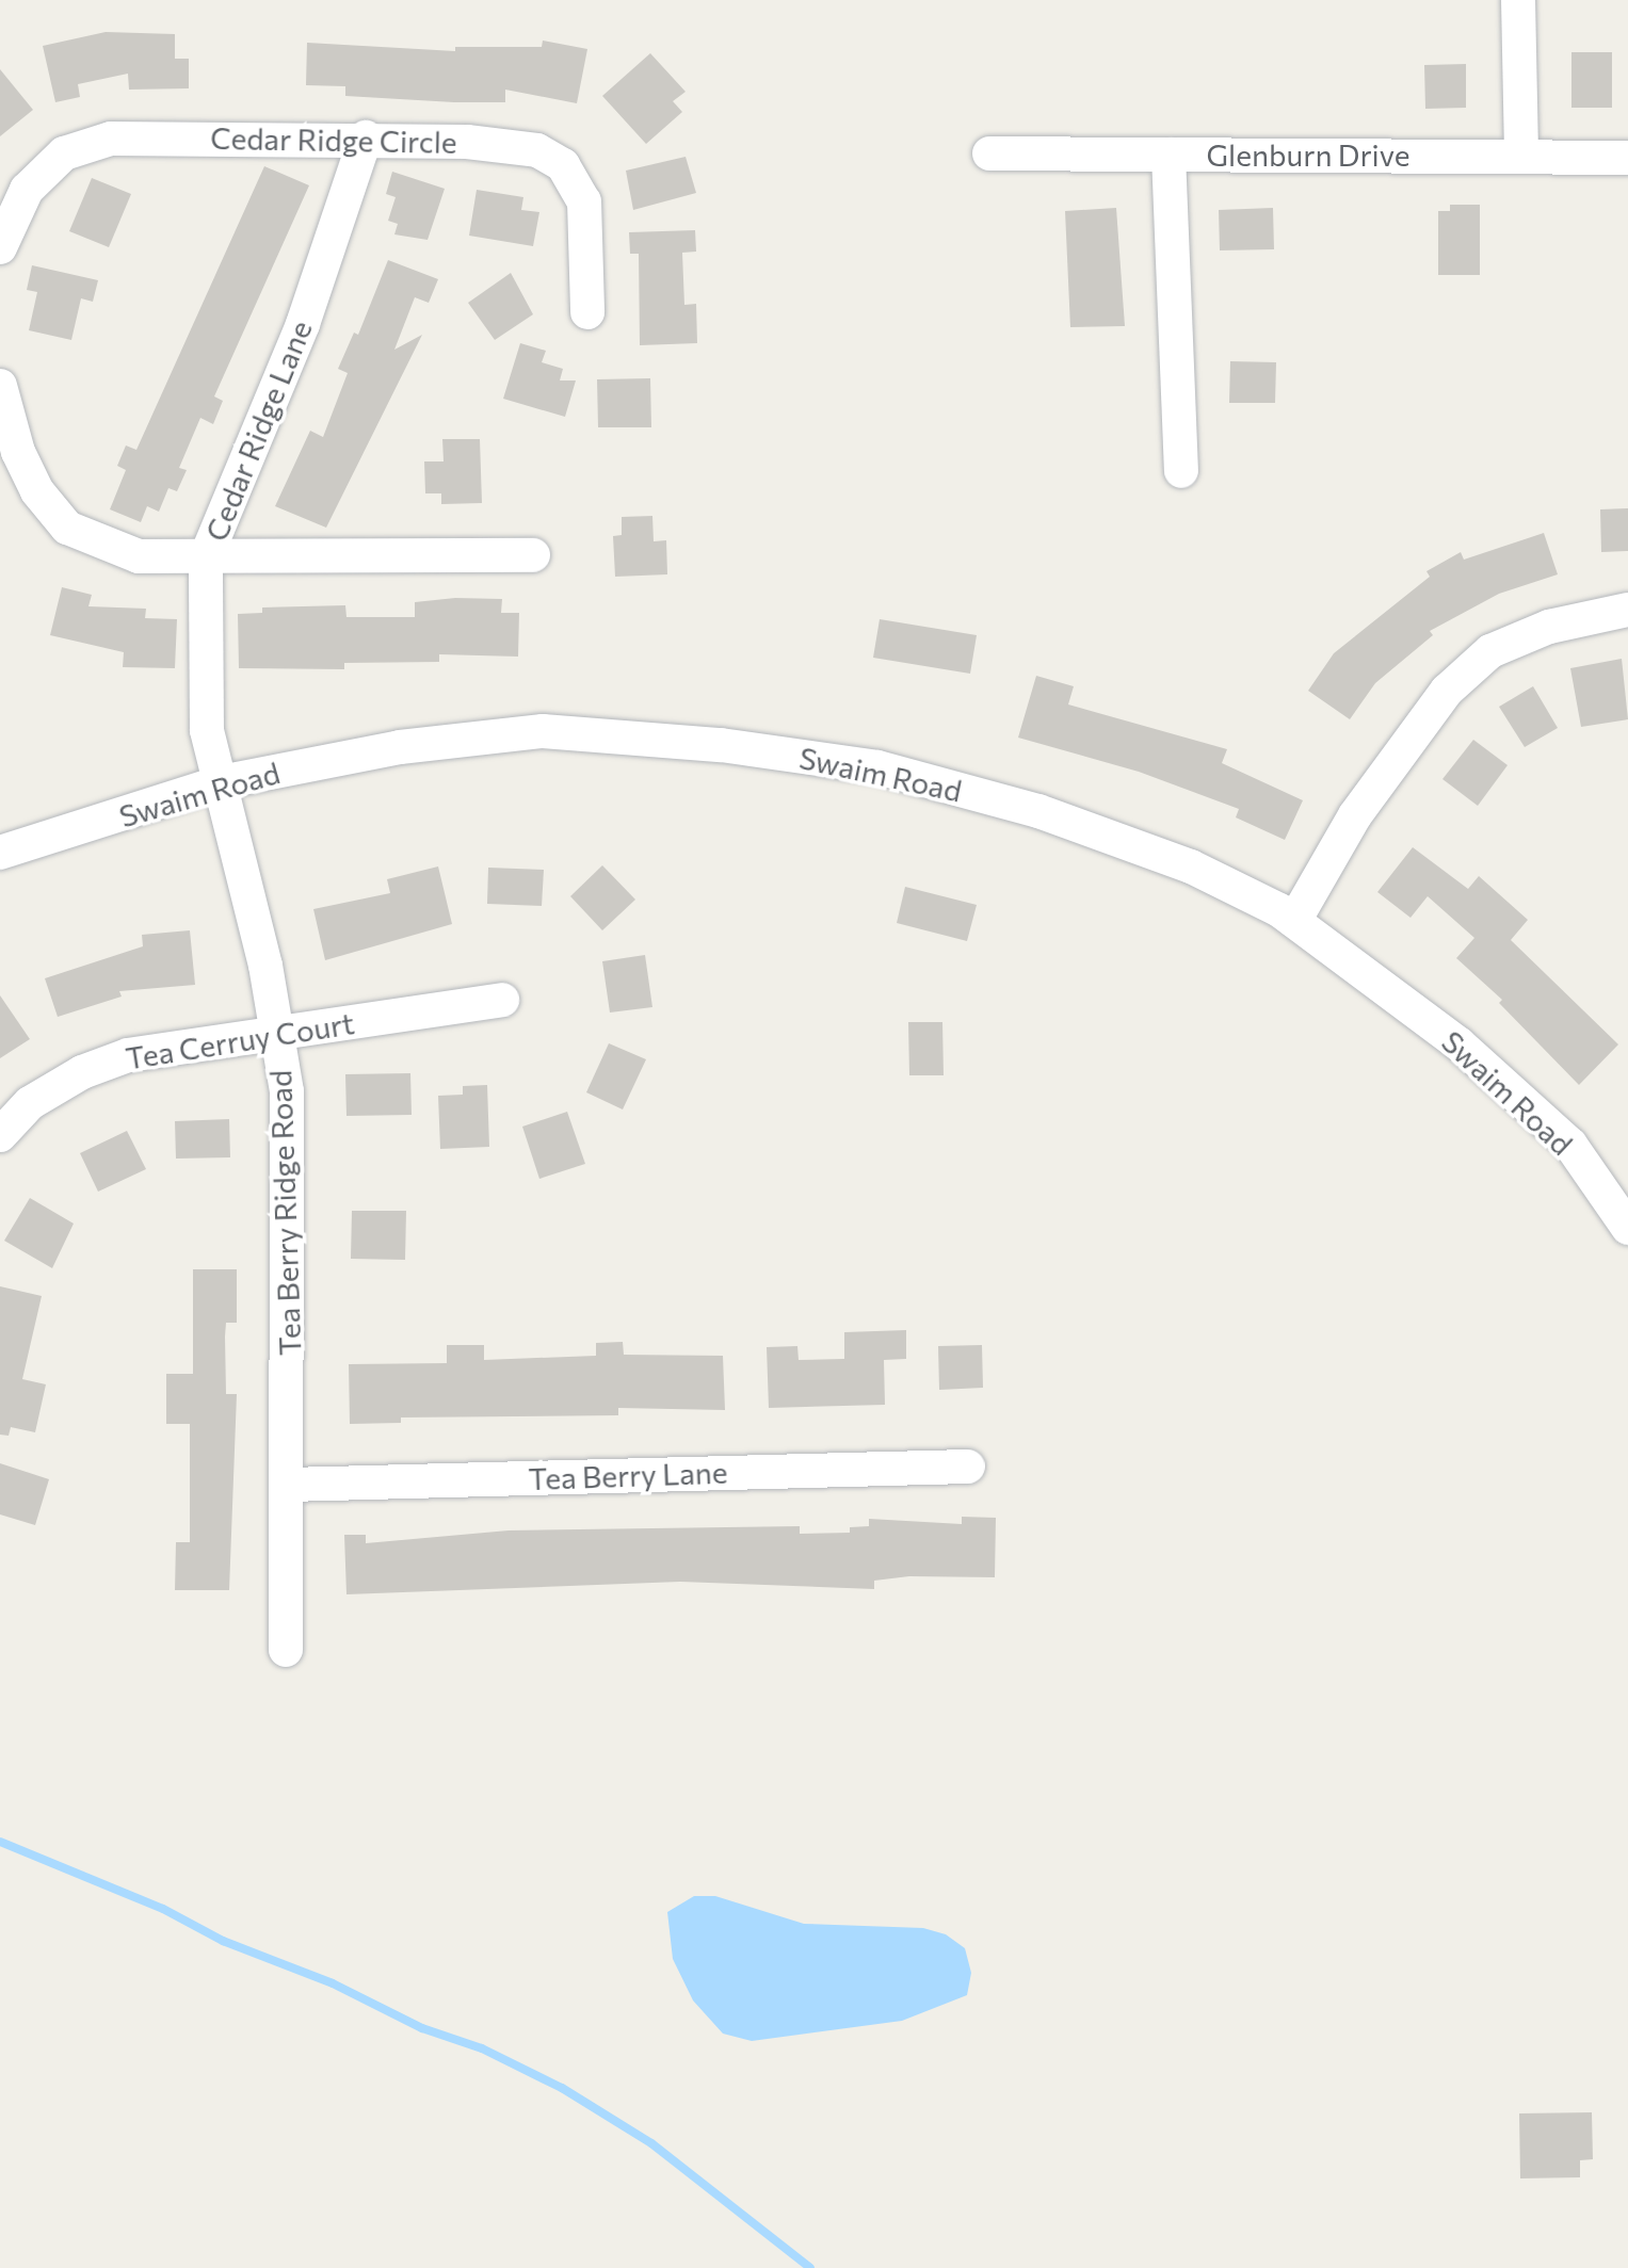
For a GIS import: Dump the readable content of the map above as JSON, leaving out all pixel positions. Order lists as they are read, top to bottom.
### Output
{
  "streets": {
    "street": [
      "Cedar Ridge Circle",
      "Glenburn Drive",
      "Cedar Ridge Lane",
      "Swaim Road",
      "Tea Cerruy Court",
      "Tea Berry Ridge Road",
      "Tea Berry Lane"
    ]
  },
  "crossings": [
    ["Cedar Ridge Circle", "Cedar Ridge Lane"],
    ["Cedar Ridge Lane", "Swaim Road"],
    ["Cedar Ridge Lane", "Tea Berry Ridge Road"],
    ["Swaim Road", "Tea Berry Ridge Road"],
    ["Tea Cerruy Court", "Tea Berry Ridge Road"],
    ["Tea Berry Ridge Road", "Tea Berry Lane"]
  ]
}
